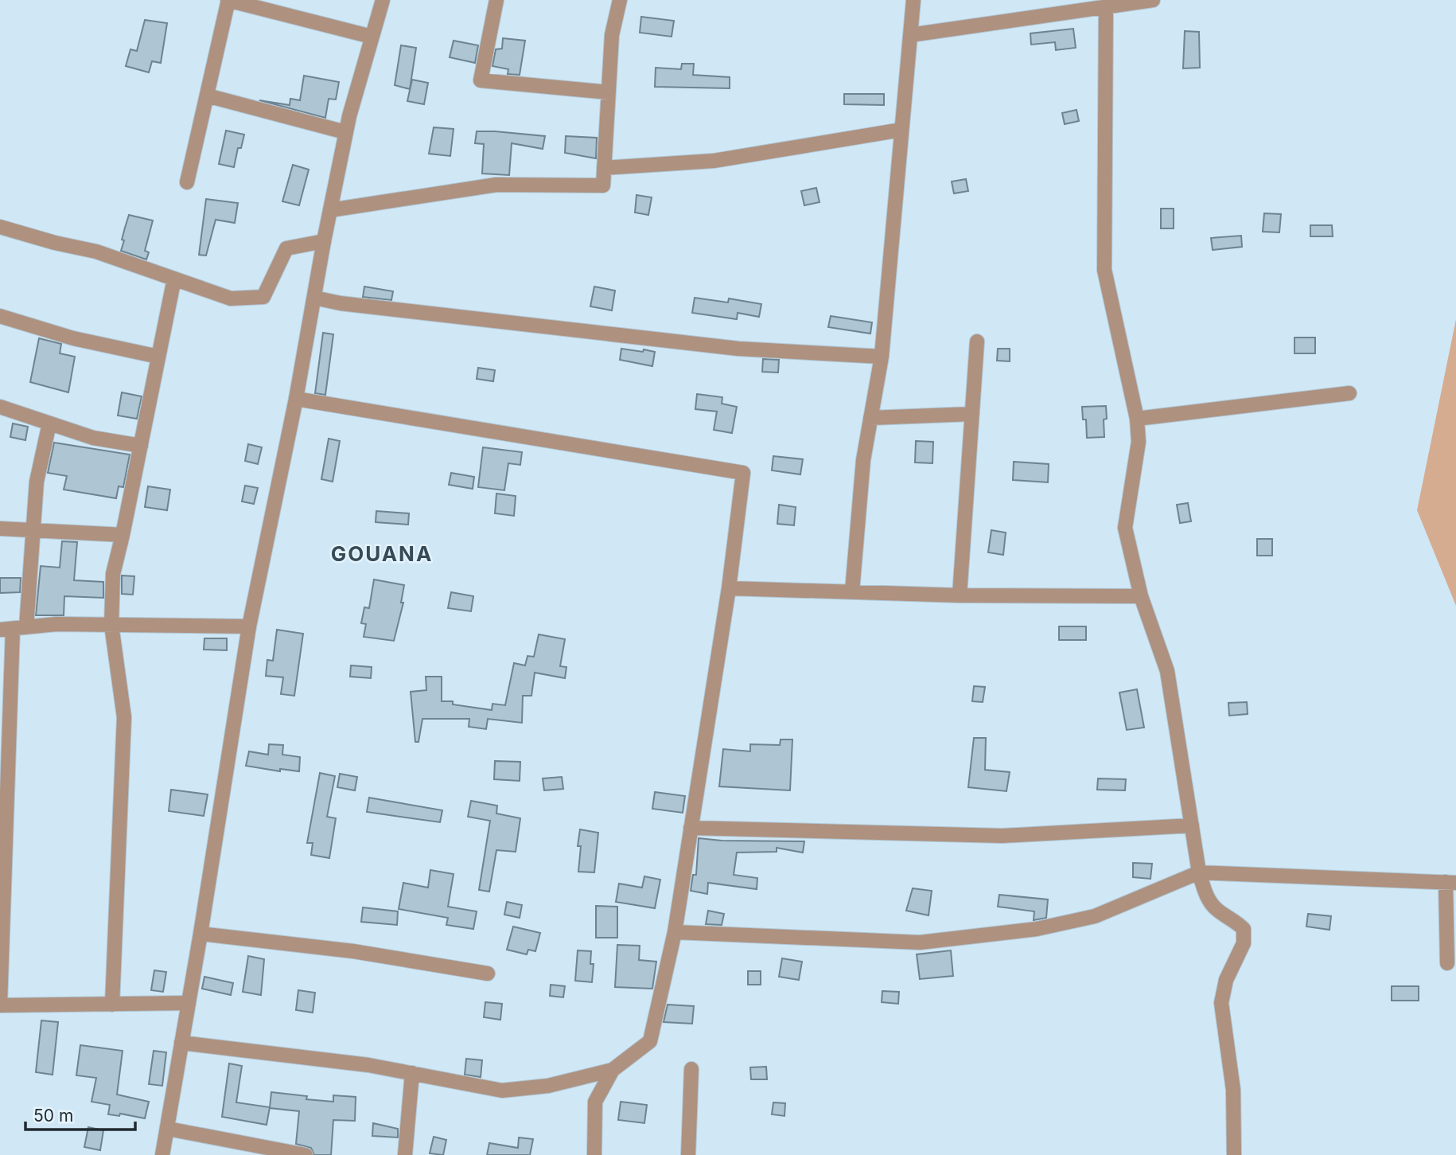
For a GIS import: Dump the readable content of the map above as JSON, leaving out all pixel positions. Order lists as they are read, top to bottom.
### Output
{
  "districts": ["GOUANA"],
  "scale_bar": "50 m"
}
